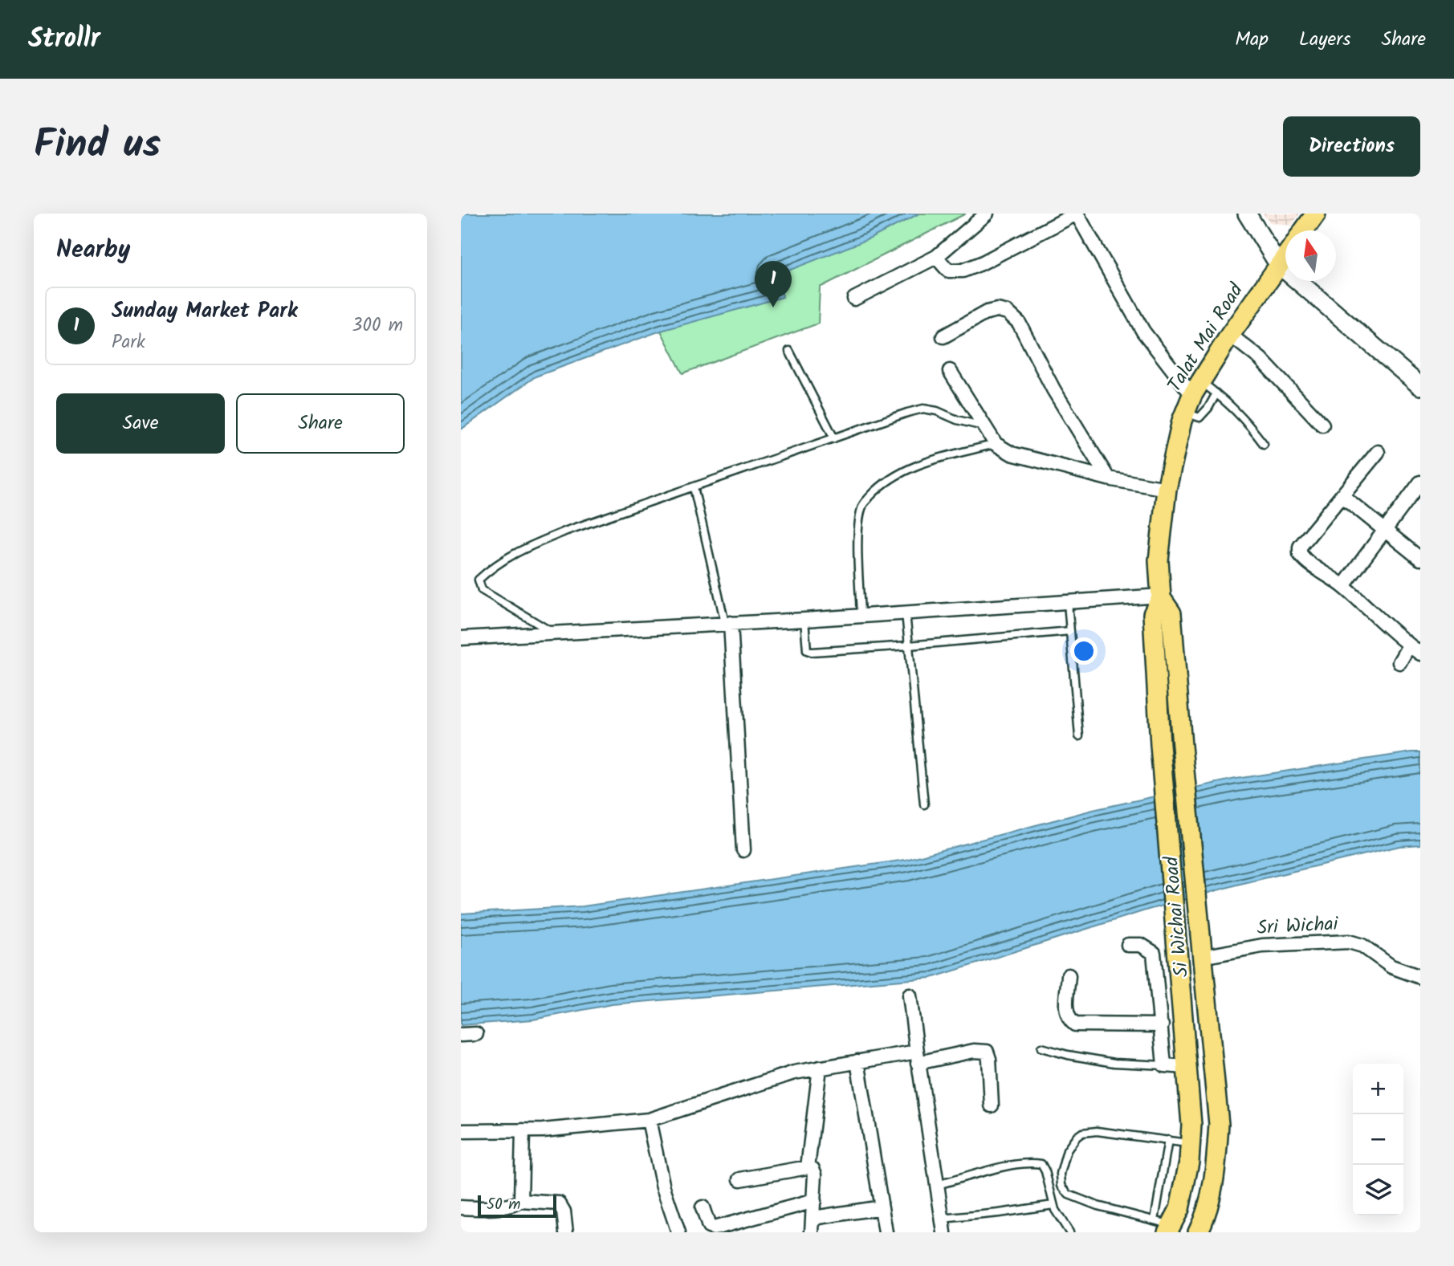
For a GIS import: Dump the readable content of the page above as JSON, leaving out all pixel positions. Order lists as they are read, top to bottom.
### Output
{
  "streets": {
    "main road": ["Talat Mai Road", "Si Wichai Road"],
    "street": ["Sri Wichai"]
  },
  "crossings": [
    ["Talat Mai Road", "Si Wichai Road"],
    ["Si Wichai Road", "Sri Wichai"]
  ],
  "scale_bar": "50 m",
  "north": "top",
  "page": {
    "header": "Strollr",
    "nav": ["Map", "Layers", "Share"],
    "title": "Find us",
    "buttons": [
      "Directions",
      ["Save", "Share"]
    ],
    "heading": "Nearby",
    "pins": "1",
    "list": [
      {
        "mark": "1",
        "name": "Sunday Market Park",
        "note": "Park",
        "value": "300 m"
      }
    ],
    "map_buttons": ["+", "−"],
    "scale": "50 m"
  }
}
